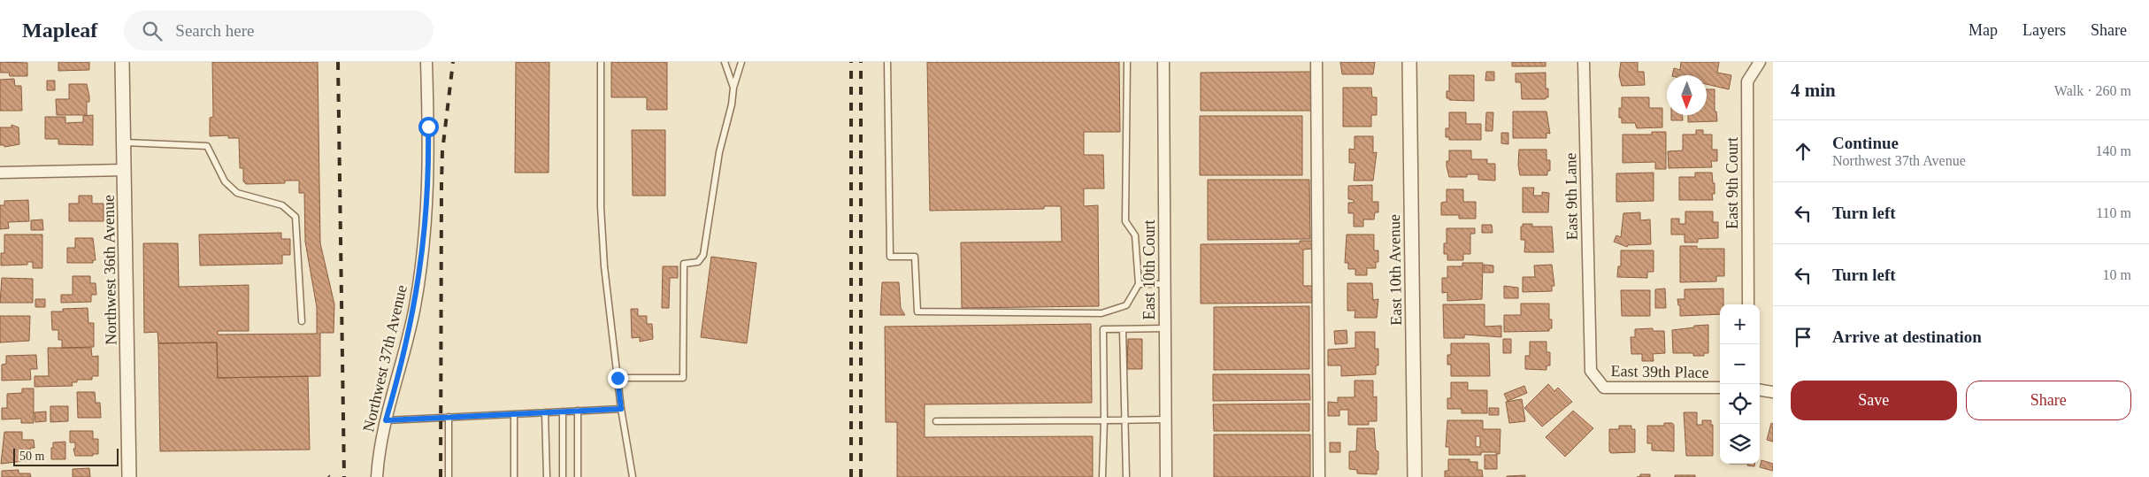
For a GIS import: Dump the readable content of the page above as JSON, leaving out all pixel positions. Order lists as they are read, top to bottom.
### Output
{
  "streets": {
    "street": [
      "East 9th Court",
      "East 9th Lane",
      "Northwest 36th Avenue",
      "East 10th Court",
      "East 10th Avenue",
      "Northwest 37th Avenue",
      "East 39th Place"
    ]
  },
  "crossings": [
    ["East 9th Lane", "East 39th Place"]
  ],
  "scale_bar": "50 m",
  "north": "bottom",
  "page": {
    "header": "Mapleaf",
    "search": "Search here",
    "nav": ["Map", "Layers", "Share"],
    "heading": ["4 min", "Walk · 260 m"],
    "list": [
      ["Continue", "Northwest 37th Avenue", "140 m"],
      ["Turn left", "110 m"],
      ["Turn left", "10 m"],
      "Arrive at destination"
    ],
    "map_buttons": ["+", "−"],
    "buttons": ["Save", "Share"],
    "scale": "50 m"
  }
}
